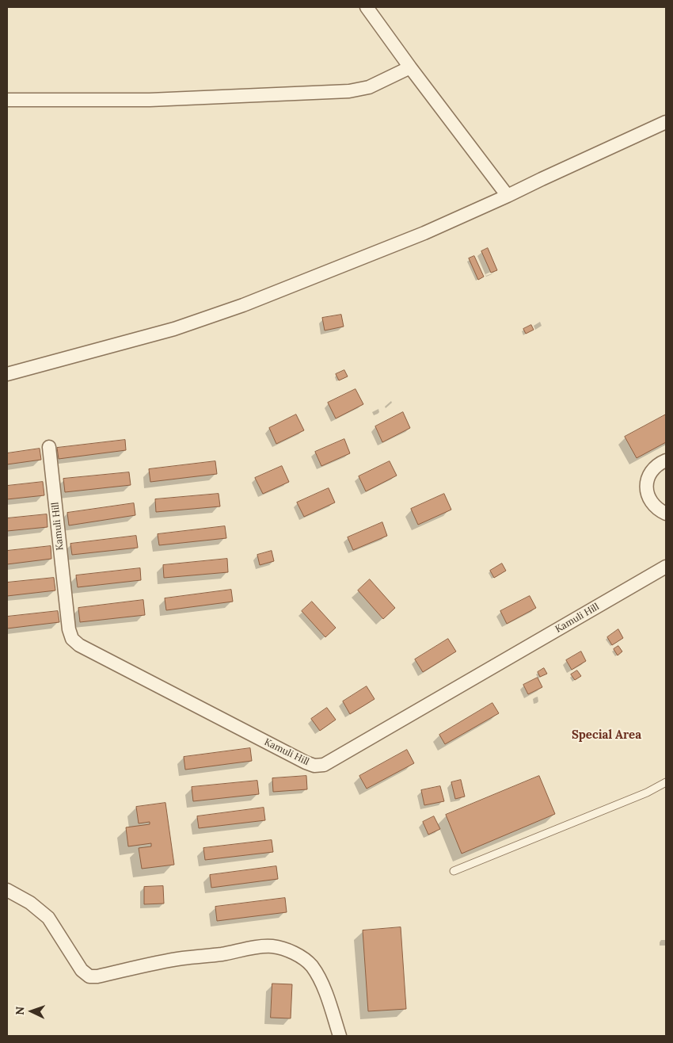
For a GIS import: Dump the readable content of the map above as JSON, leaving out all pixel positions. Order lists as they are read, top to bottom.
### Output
{
  "streets": {
    "street": ["Kamuli Hill"]
  },
  "districts": ["Special Area"],
  "north": "left"
}
